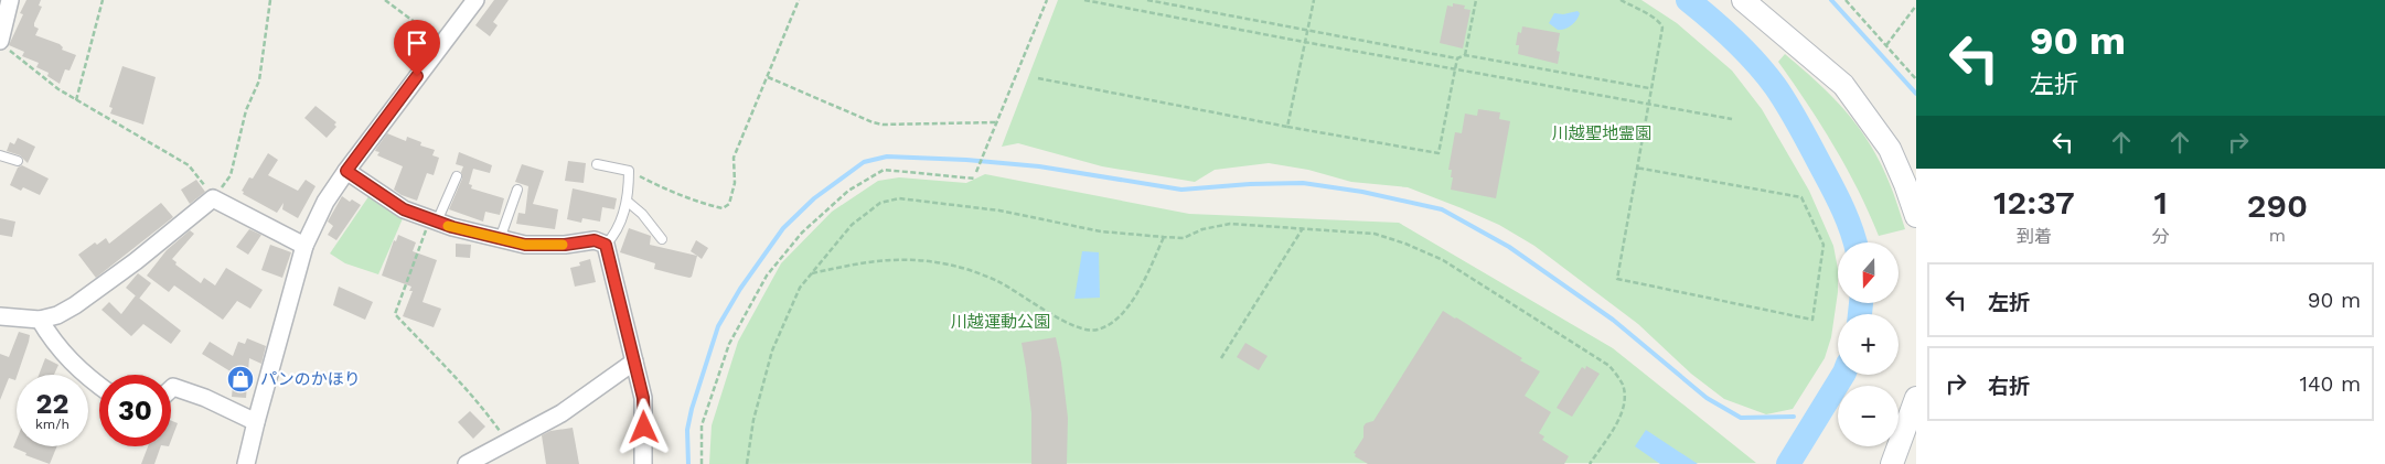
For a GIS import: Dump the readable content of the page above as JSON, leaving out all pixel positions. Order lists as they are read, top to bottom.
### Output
{
  "parks": ["川越聖地霊園", "川越運動公園"],
  "places": {
    "shop": ["パンのかほり"]
  },
  "north": "bottom",
  "page": {
    "turn": ["90 m", "左折"],
    "eta": [
      "12:37",
      "到着",
      "1",
      "分",
      "290",
      "m"
    ],
    "map_buttons": ["+", "−"],
    "list": [
      {
        "name": "左折",
        "value": "90 m"
      },
      {
        "name": "右折",
        "value": "140 m"
      }
    ],
    "speed": "22 km/h",
    "limit": "30"
  }
}
